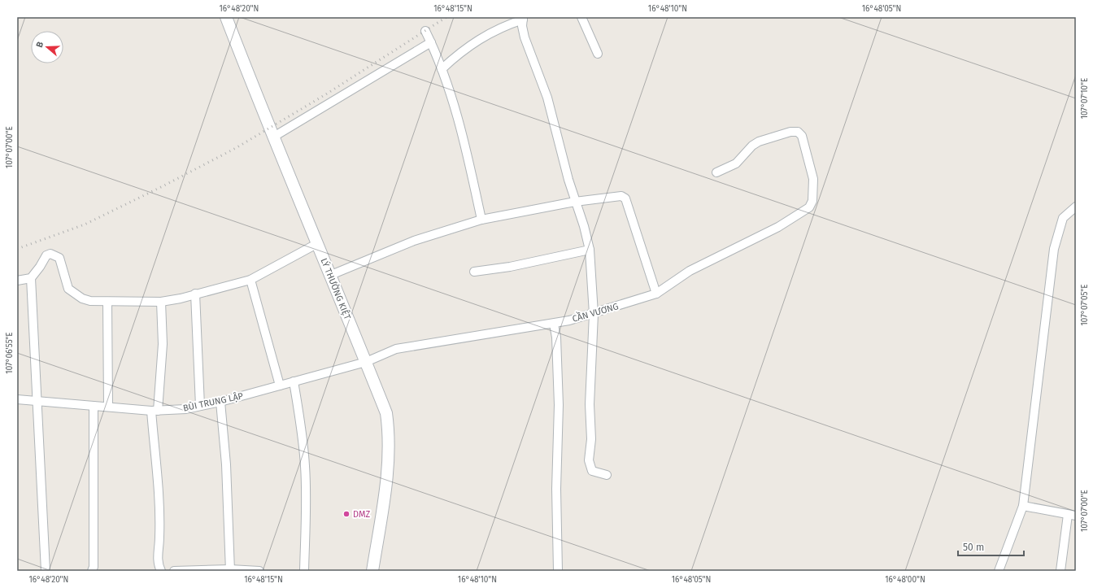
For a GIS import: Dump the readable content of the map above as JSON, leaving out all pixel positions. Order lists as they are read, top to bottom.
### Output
{
  "streets": {
    "main road": ["LÝ THƯỜNG KIỆT"],
    "street": ["CẦN VƯƠNG", "BÙI TRUNG LẬP"]
  },
  "crossings": [
    ["LÝ THƯỜNG KIỆT", "CẦN VƯƠNG"],
    ["LÝ THƯỜNG KIỆT", "BÙI TRUNG LẬP"],
    ["CẦN VƯƠNG", "BÙI TRUNG LẬP"]
  ],
  "places": ["DMZ"],
  "scale_bar": "50 m",
  "north": "left",
  "coordinates": [
    "16°48'20\"N",
    "16°48'15\"N",
    "16°48'10\"N",
    "16°48'05\"N",
    "107°07'10\"E",
    "107°07'00\"E",
    "107°07'05\"E",
    "107°06'55\"E",
    "16°48'00\"N"
  ]
}
